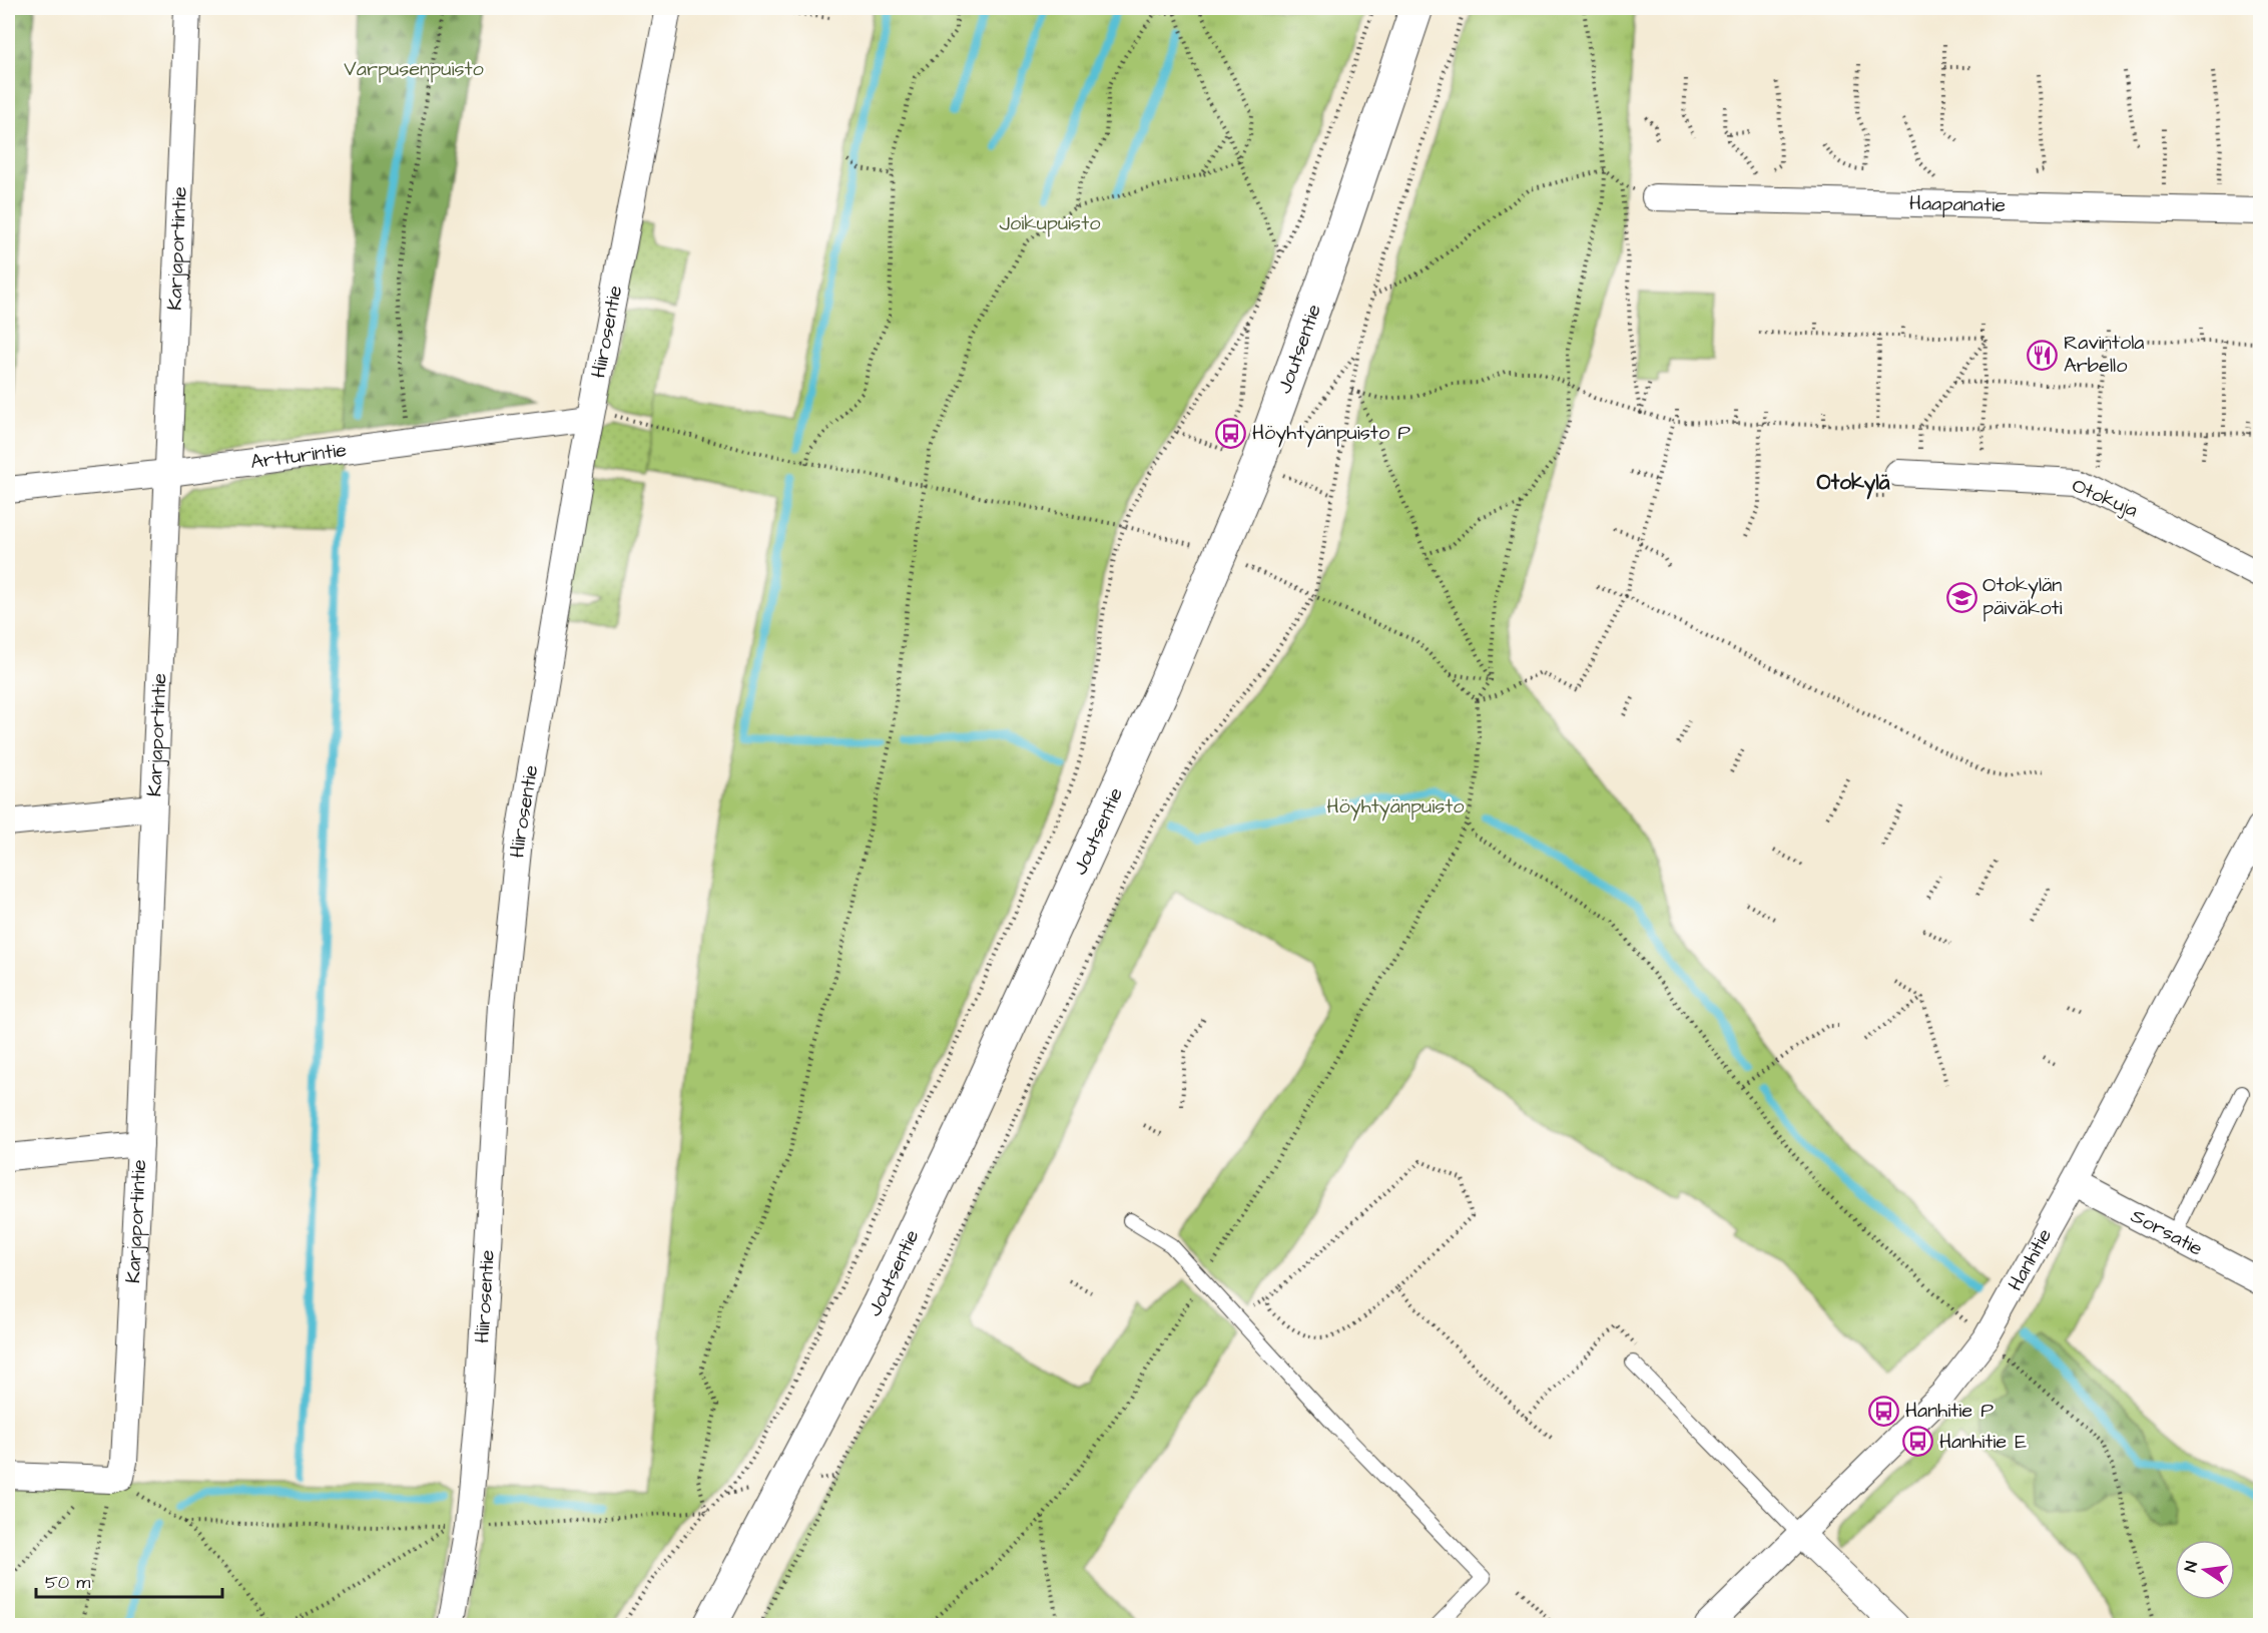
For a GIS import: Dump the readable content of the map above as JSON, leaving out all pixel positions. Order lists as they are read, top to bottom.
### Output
{
  "streets": {
    "main road": ["Joutsentie"],
    "street": [
      "Haapanatie",
      "Karjaportintie",
      "Hiirosentie",
      "Artturintie",
      "Otokuja",
      "Sorsatie",
      "Hanhitie"
    ]
  },
  "crossings": [
    ["Karjaportintie", "Artturintie"],
    ["Hiirosentie", "Artturintie"],
    ["Sorsatie", "Hanhitie"]
  ],
  "districts": ["Otokylä"],
  "parks": ["Varpusenpuisto", "Joikupuisto", "Höyhtyänpuisto"],
  "places": {
    "restaurant": ["Ravintola Arbello"],
    "bus stop": ["Höyhtyänpuisto P", "Hanhitie P", "Hanhitie E"],
    "school or university": ["Otokylän päiväkoti"]
  },
  "scale_bar": "50 m",
  "north": "left"
}
